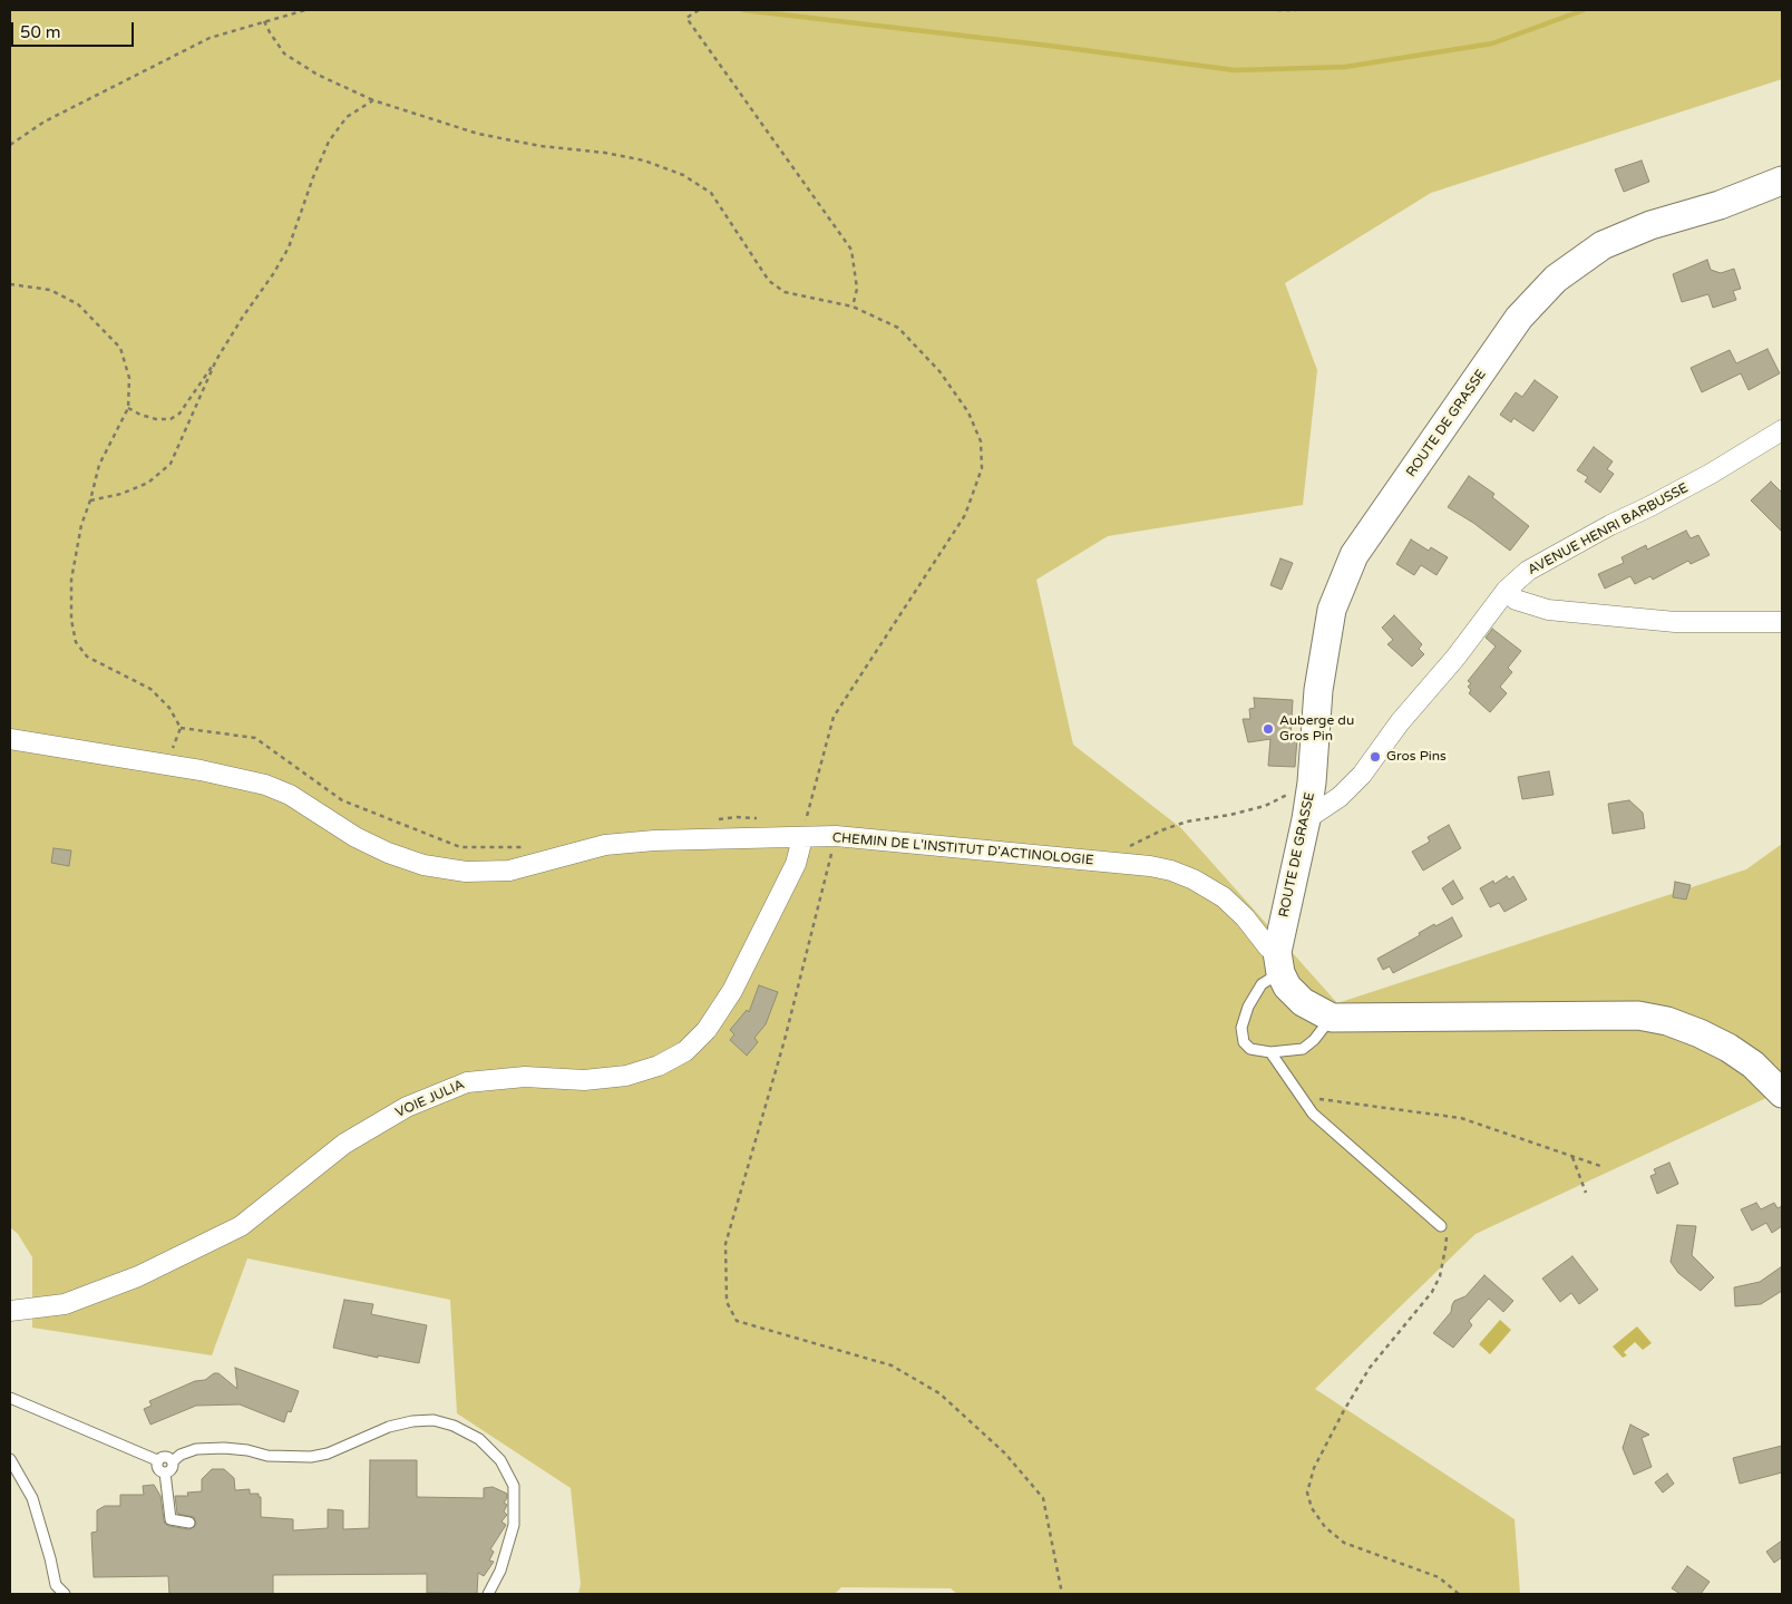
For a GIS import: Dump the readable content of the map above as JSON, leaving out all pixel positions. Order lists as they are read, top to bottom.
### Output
{
  "streets": {
    "main road": ["ROUTE DE GRASSE"],
    "street": ["AVENUE HENRI BARBUSSE", "CHEMIN DE L'INSTITUT D'ACTINOLOGIE", "VOIE JULIA"]
  },
  "crossings": [
    ["ROUTE DE GRASSE", "AVENUE HENRI BARBUSSE"],
    ["ROUTE DE GRASSE", "CHEMIN DE L'INSTITUT D'ACTINOLOGIE"],
    ["CHEMIN DE L'INSTITUT D'ACTINOLOGIE", "VOIE JULIA"]
  ],
  "places": ["Auberge du Gros Pin", "Gros Pins"],
  "scale_bar": "50 m"
}
